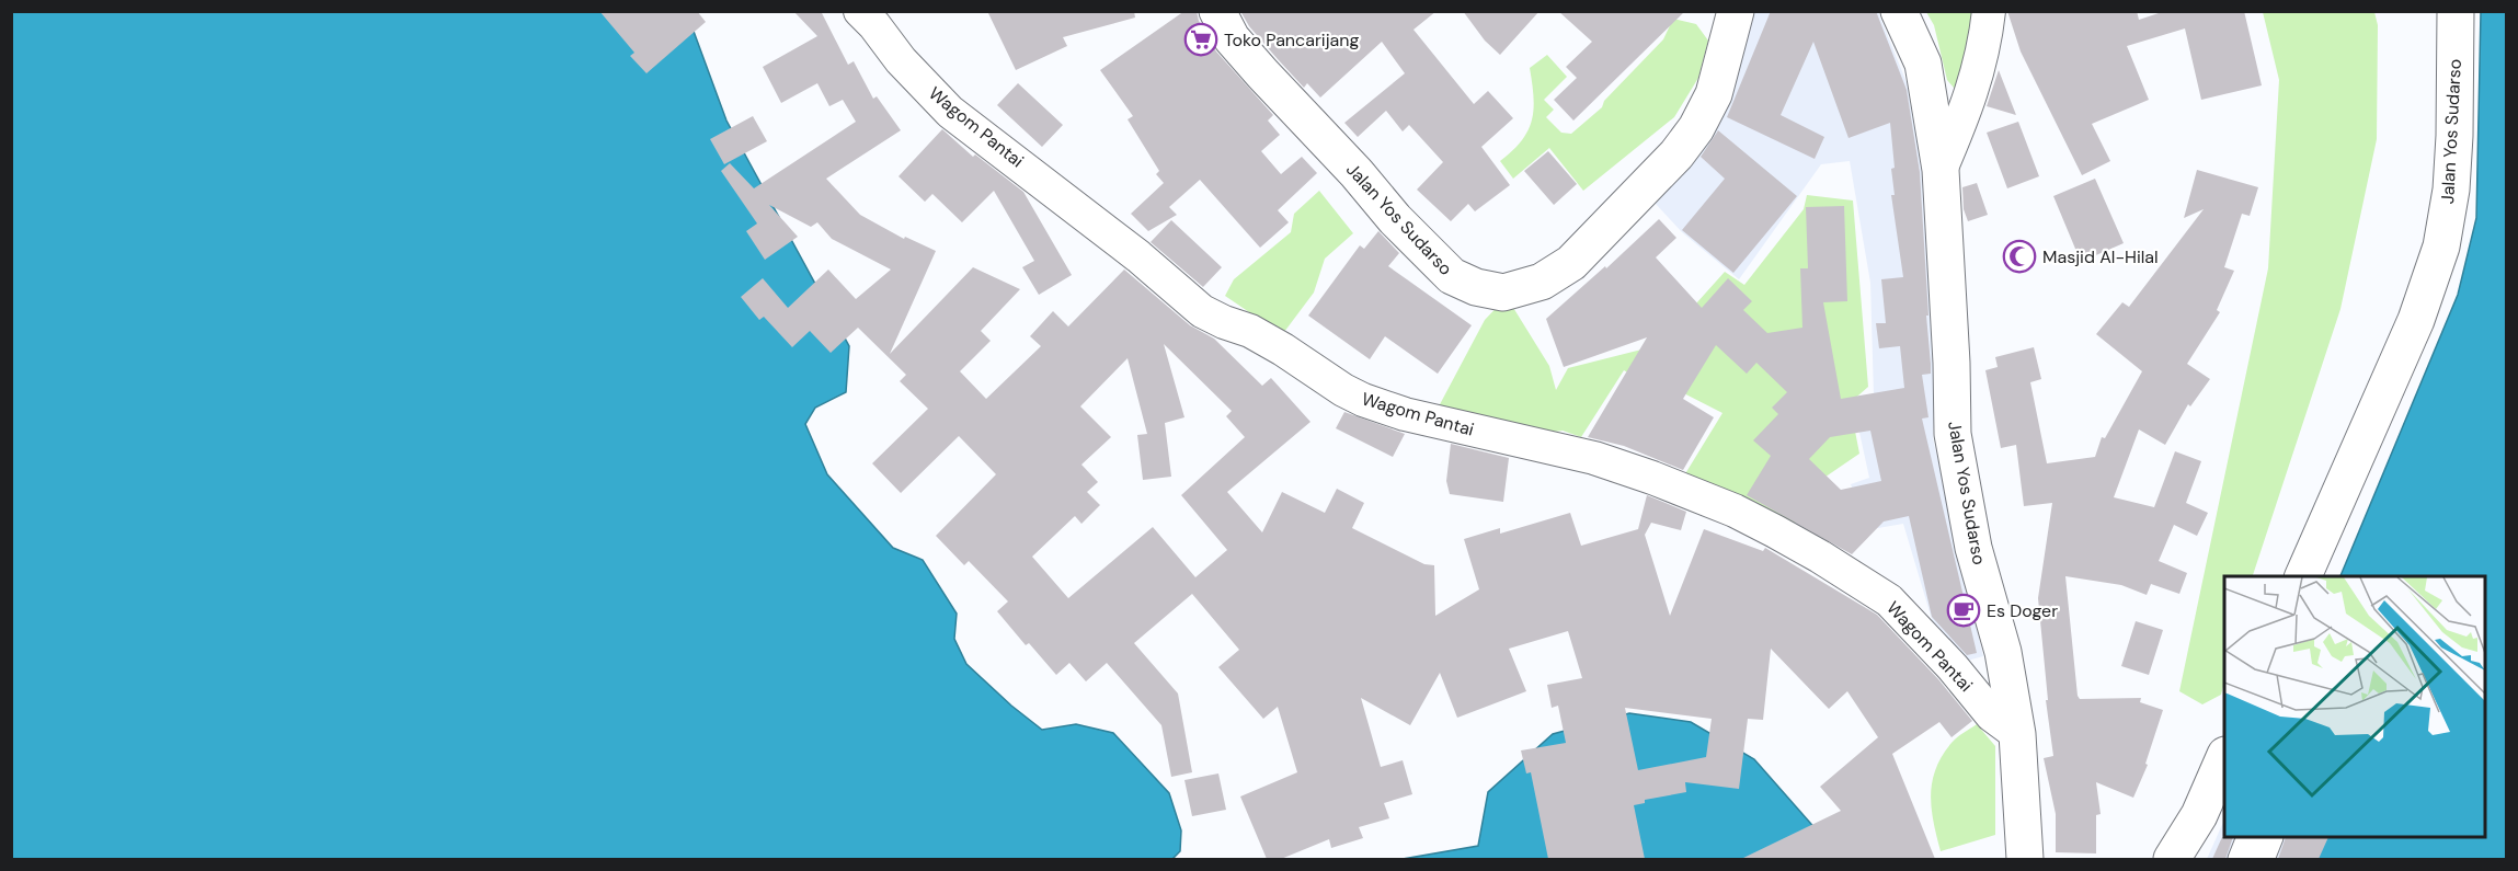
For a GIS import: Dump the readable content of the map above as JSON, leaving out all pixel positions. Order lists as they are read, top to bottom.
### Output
{
  "streets": {
    "main road": ["Jalan Yos Sudarso"],
    "street": ["Wagom Pantai"]
  },
  "crossings": [
    ["Wagom Pantai", "Jalan Yos Sudarso"]
  ],
  "places": {
    "supermarket": ["Toko Pancarijang"],
    "mosque": ["Masjid Al-Hilal"],
    "cafe": ["Es Doger"]
  }
}
